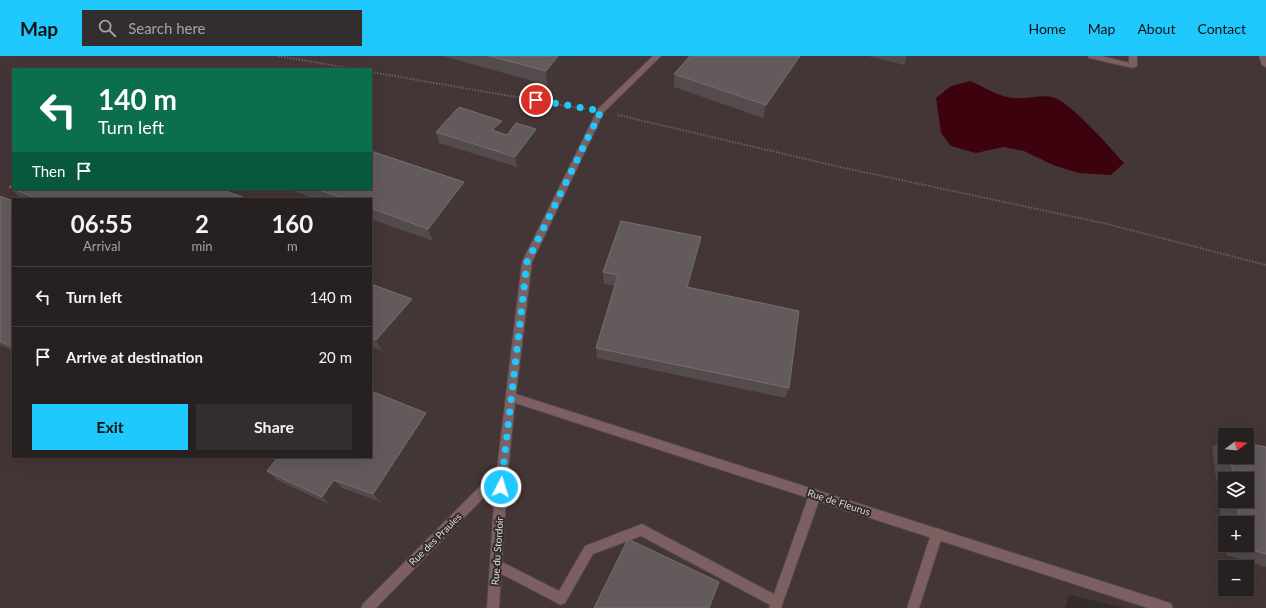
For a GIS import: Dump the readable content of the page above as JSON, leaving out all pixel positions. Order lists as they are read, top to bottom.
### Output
{
  "streets": {
    "street": ["Rue de Fleurus", "Rue des Praules", "Rue du Stordoir"]
  },
  "crossings": [
    ["Rue de Fleurus", "Rue du Stordoir"],
    ["Rue des Praules", "Rue du Stordoir"]
  ],
  "north": "right",
  "page": {
    "header": "Map",
    "search": "Search here",
    "nav": [
      "Home",
      "Map",
      "About",
      "Contact"
    ],
    "turn": ["140 m", "Turn left"],
    "then": "Then",
    "eta": [
      "06:55",
      "Arrival",
      "2",
      "min",
      "160",
      "m"
    ],
    "list": [
      {
        "name": "Turn left",
        "value": "140 m"
      },
      {
        "name": "Arrive at destination",
        "value": "20 m"
      }
    ],
    "buttons": ["Exit", "Share"],
    "map_buttons": ["+", "−"]
  }
}
